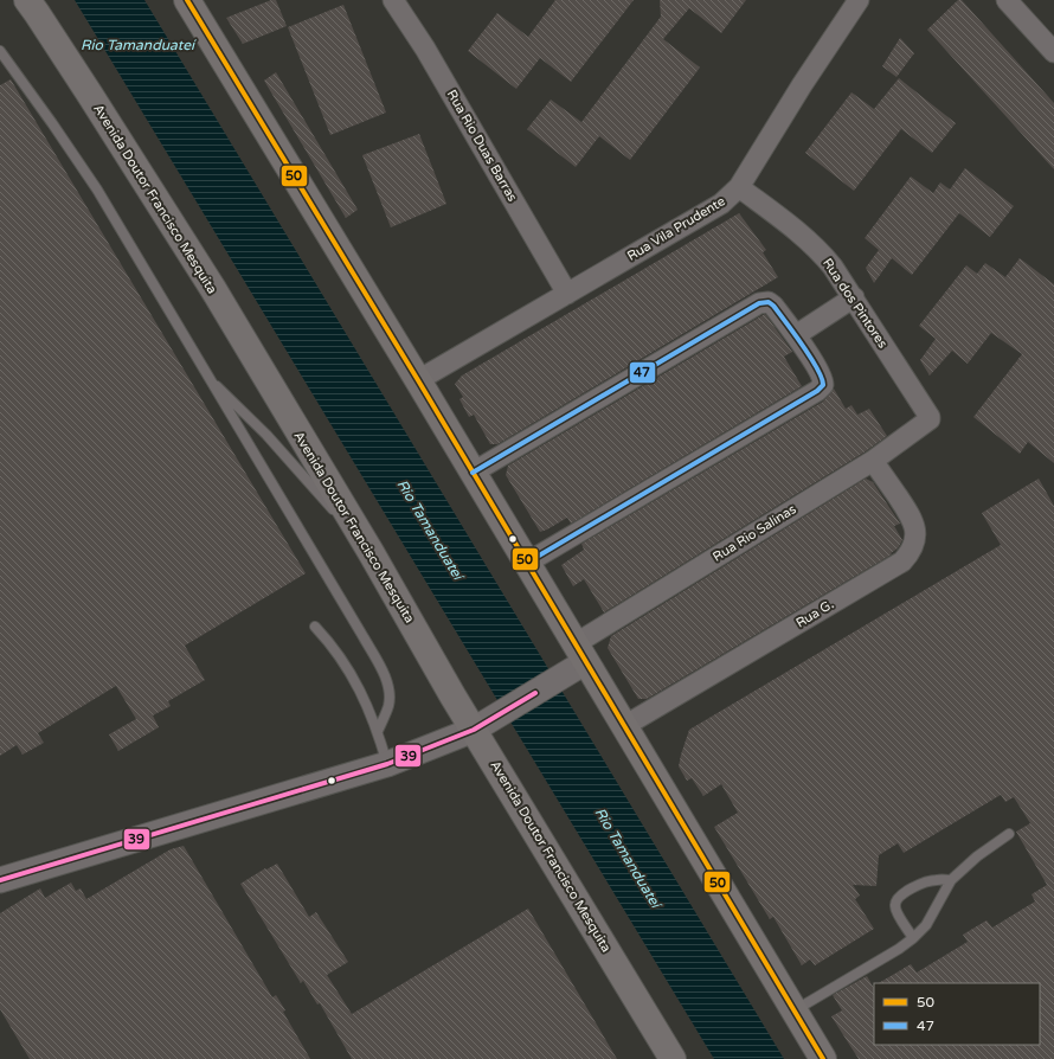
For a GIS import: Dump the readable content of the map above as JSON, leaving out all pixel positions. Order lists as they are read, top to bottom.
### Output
{
  "streets": {
    "highway": ["Avenida Doutor Francisco Mesquita"],
    "street": [
      "Rua Rio Duas Barras",
      "Rua Vila Prudente",
      "Rua dos Pintores",
      "Rua Rio Salinas",
      "Rua G."
    ]
  },
  "crossings": [
    ["Rua Rio Duas Barras", "Rua Vila Prudente"],
    ["Rua Vila Prudente", "Rua dos Pintores"],
    ["Rua dos Pintores", "Rua Rio Salinas"],
    ["Rua Rio Salinas", "Rua G."]
  ],
  "water": ["Rio Tamanduateí"],
  "lines": ["transit line 50", "transit line 47", "transit line 39"],
  "legend": ["50", "47"]
}
